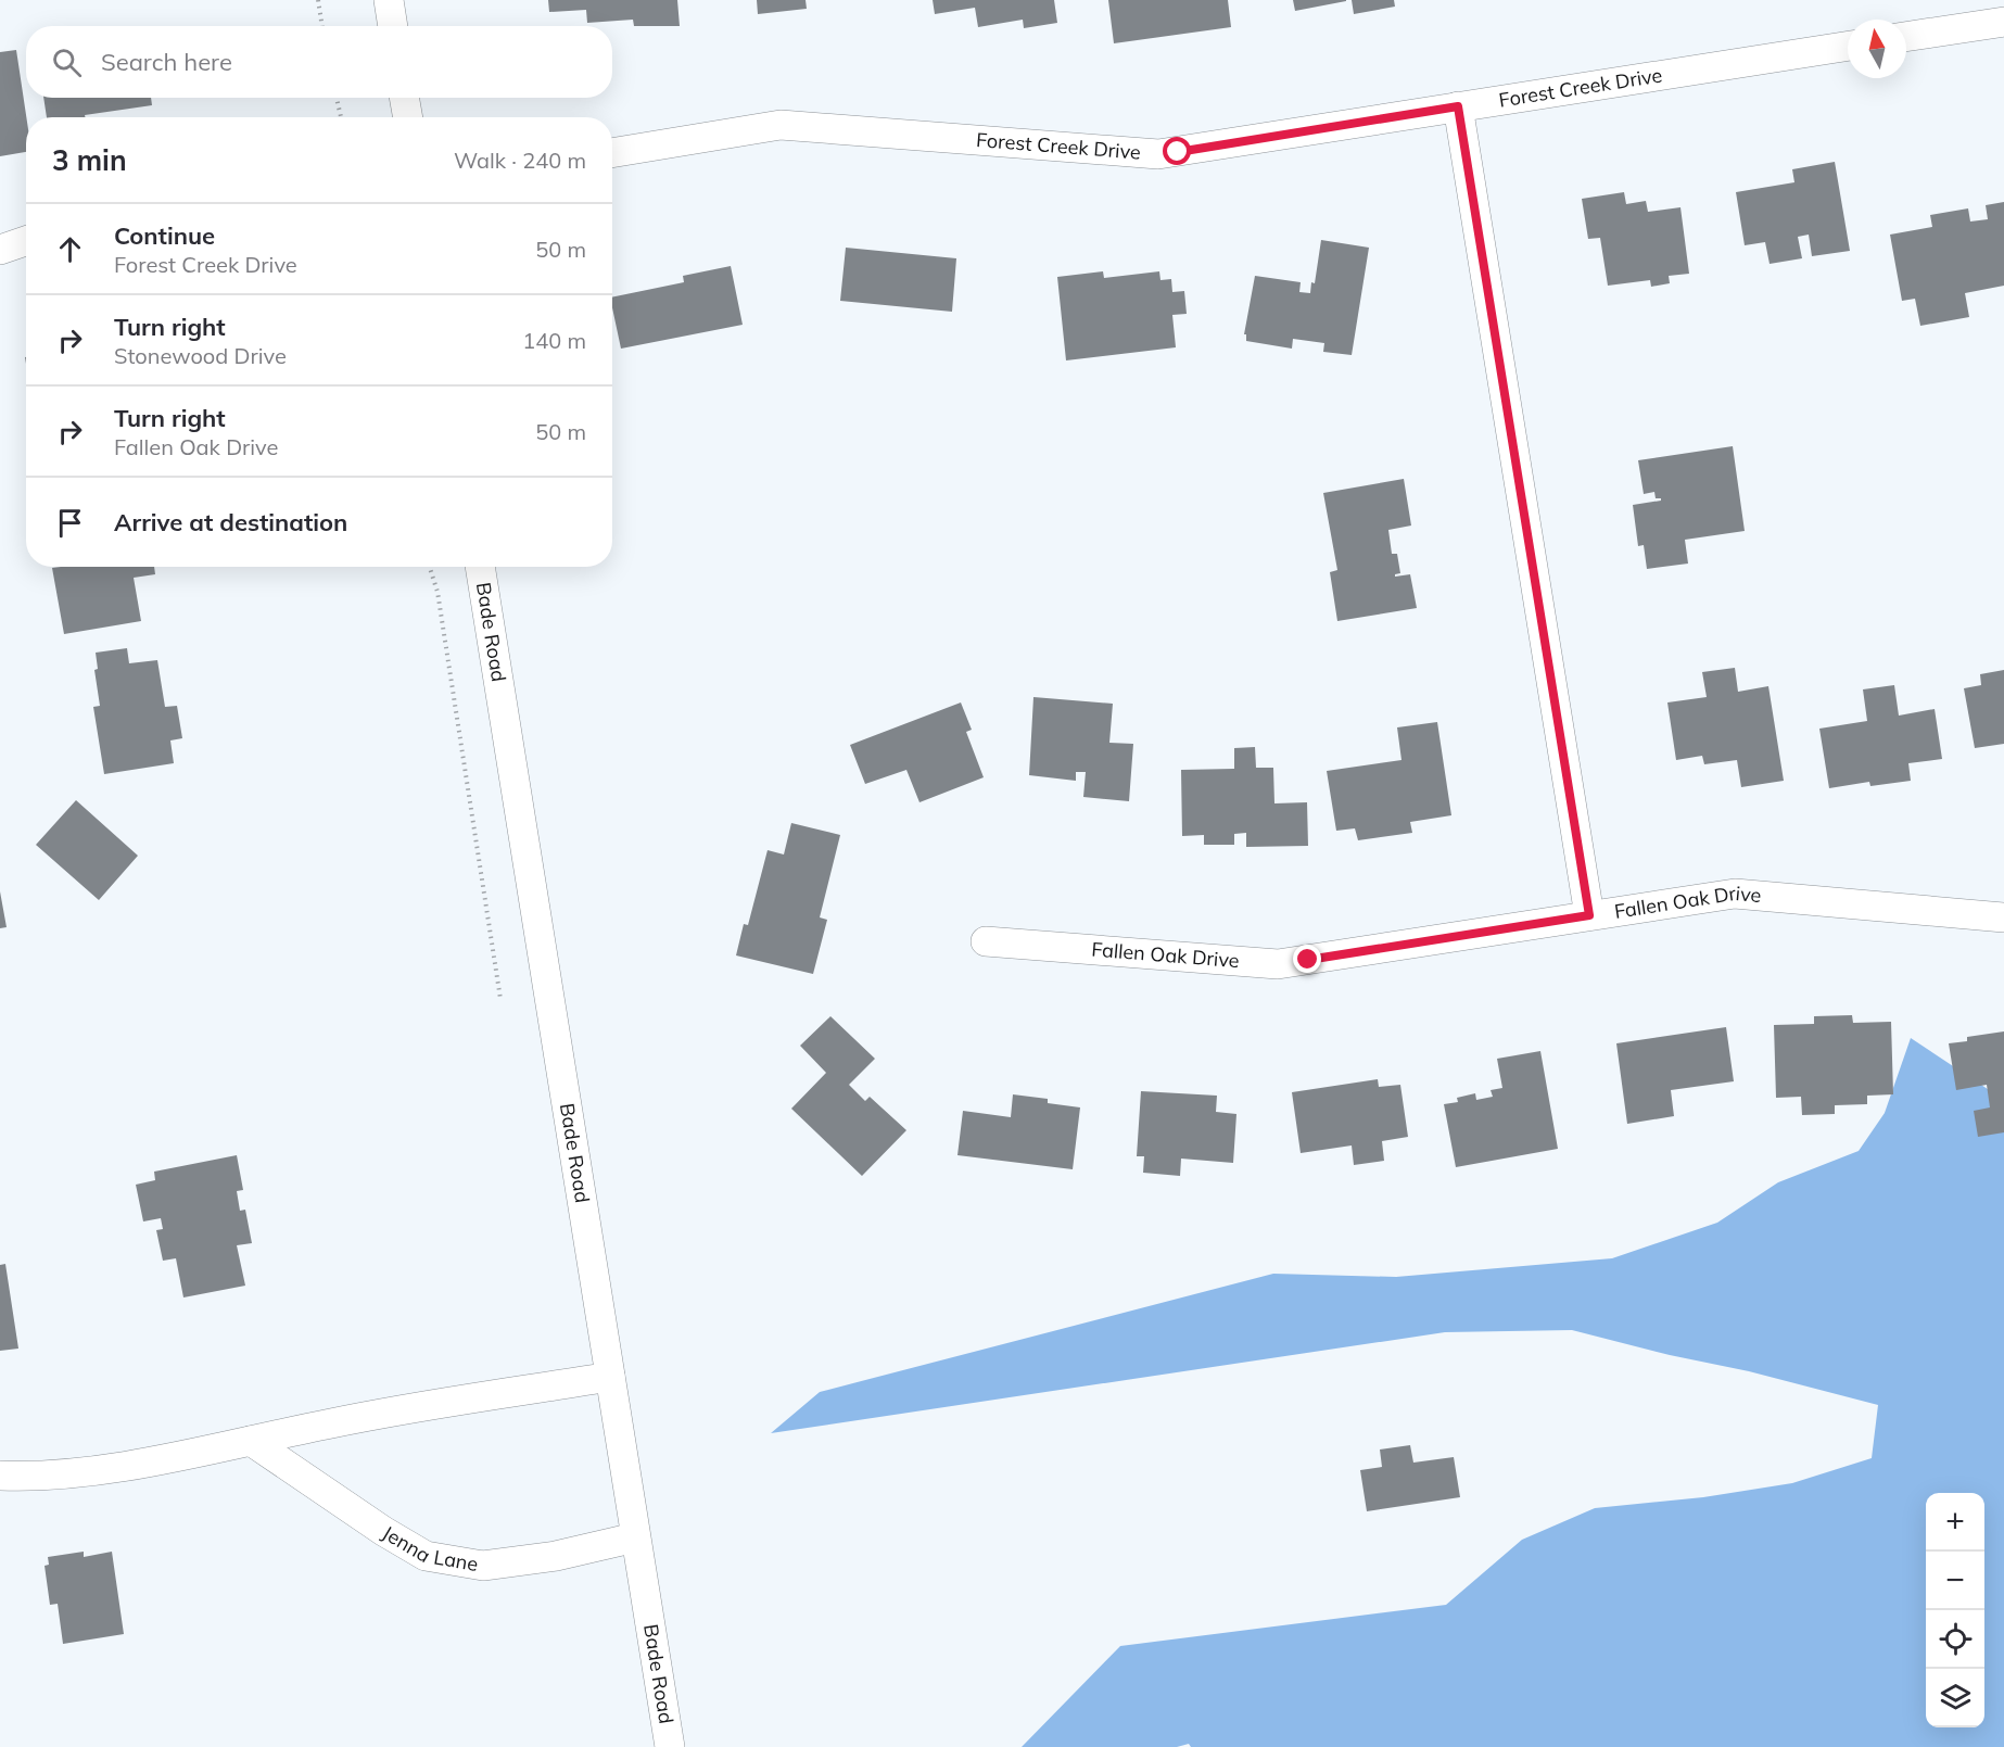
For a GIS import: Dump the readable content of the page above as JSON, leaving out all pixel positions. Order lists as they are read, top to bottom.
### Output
{
  "streets": {
    "street": [
      "Forest Creek Drive",
      "Bade Road",
      "Fallen Oak Drive",
      "Jenna Lane"
    ]
  },
  "crossings": [
    ["Bade Road", "Jenna Lane"]
  ],
  "north": "top",
  "page": {
    "search": "Search here",
    "heading": ["3 min", "Walk · 240 m"],
    "list": [
      ["Continue", "Forest Creek Drive", "50 m"],
      ["Turn right", "Stonewood Drive", "140 m"],
      ["Turn right", "Fallen Oak Drive", "50 m"],
      "Arrive at destination"
    ],
    "map_buttons": ["+", "−"]
  }
}
